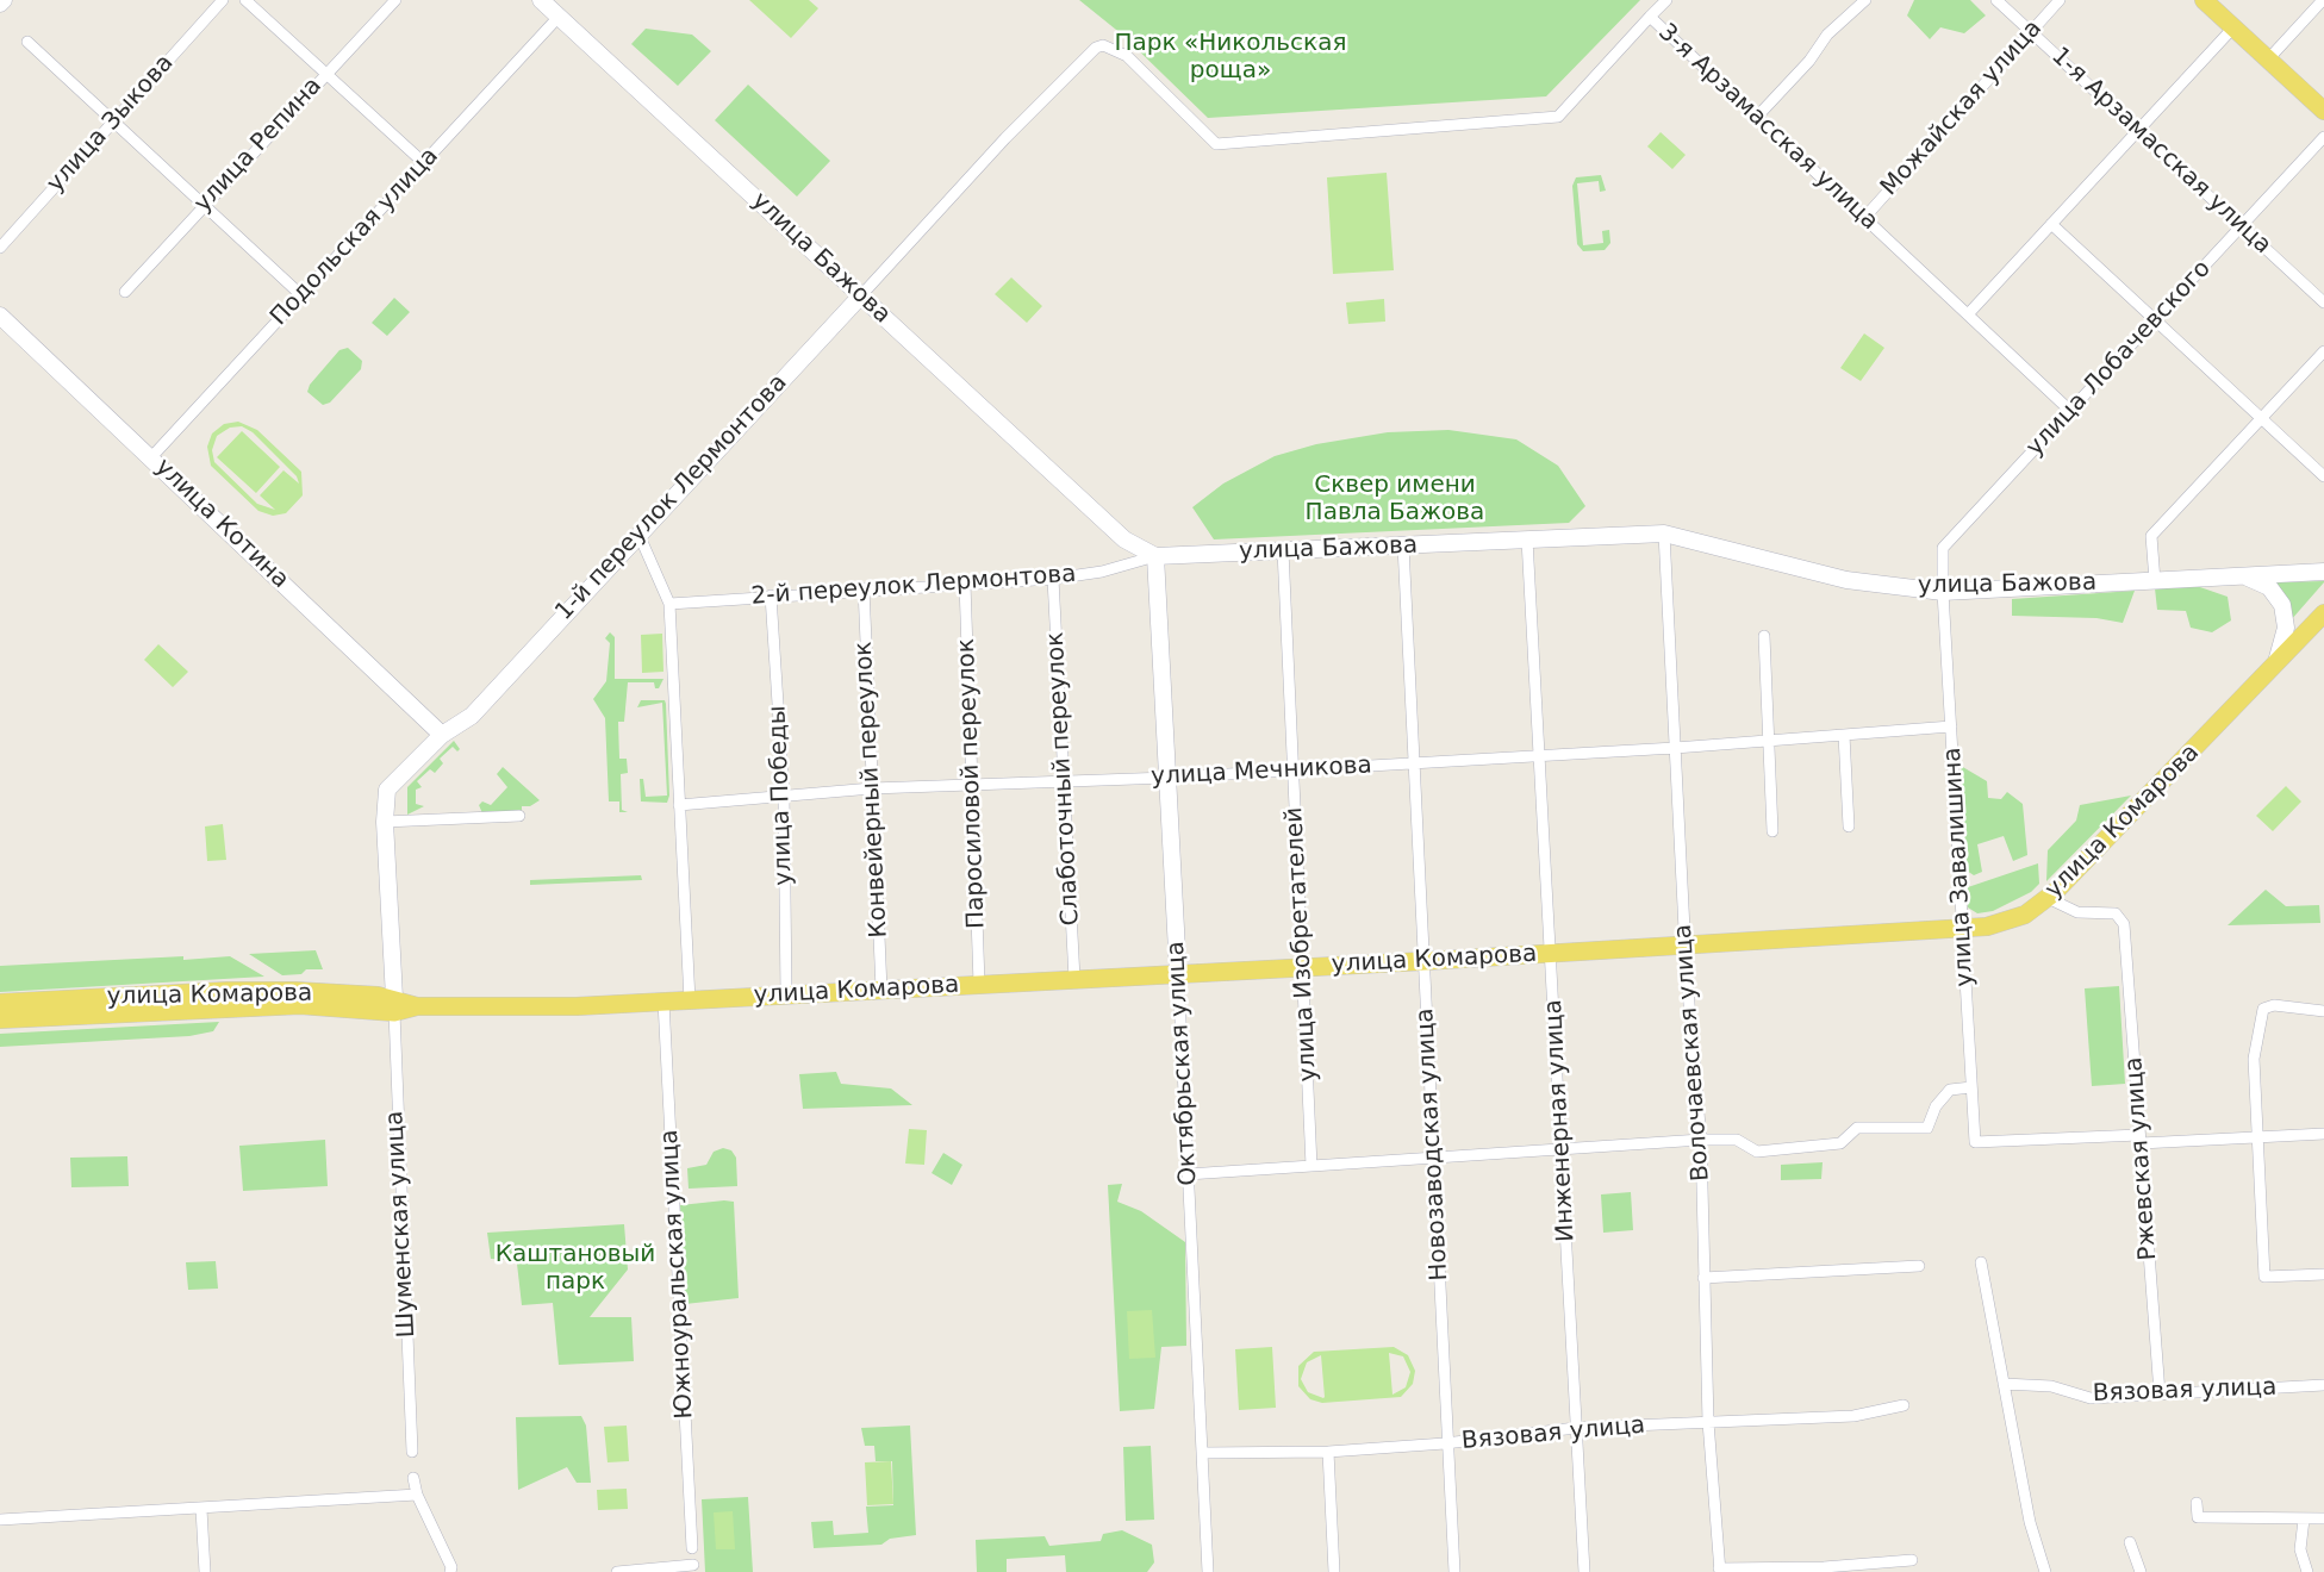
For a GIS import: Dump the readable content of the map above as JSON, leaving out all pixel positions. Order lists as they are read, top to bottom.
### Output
{
  "streets": {
    "main road": [
      "улица Бажова",
      "1-й переулок Лермонтова",
      "улица Котина",
      "улица Комарова",
      "Октябрьская улица"
    ],
    "street": [
      "Можайская улица",
      "улица Зыкова",
      "3-я Арзамасская улица",
      "улица Репина",
      "1-я Арзамасская улица",
      "Подольская улица",
      "улица Лобачевского",
      "2-й переулок Лермонтова",
      "улица Мечникова",
      "Слаботочный переулок",
      "Паросиловой переулок",
      "Конвейерный переулок",
      "улица Победы",
      "улица Завалишина",
      "улица Изобретателей",
      "Волочаевская улица",
      "Инженерная улица",
      "Новозаводская улица",
      "Ржевская улица",
      "Шуменская улица",
      "Южноуральская улица",
      "Вязовая улица"
    ]
  },
  "crossings": [
    ["Можайская улица", "3-я Арзамасская улица"],
    ["Можайская улица", "1-я Арзамасская улица"],
    ["3-я Арзамасская улица", "улица Лобачевского"],
    ["3-я Арзамасская улица", "1-й переулок Лермонтова"],
    ["1-я Арзамасская улица", "улица Лобачевского"],
    ["Подольская улица", "улица Бажова"],
    ["Подольская улица", "улица Котина"],
    ["улица Бажова", "улица Лобачевского"],
    ["улица Бажова", "1-й переулок Лермонтова"],
    ["улица Бажова", "2-й переулок Лермонтова"],
    ["улица Бажова", "улица Завалишина"],
    ["улица Бажова", "улица Изобретателей"],
    ["улица Бажова", "Волочаевская улица"],
    ["улица Бажова", "Октябрьская улица"],
    ["улица Бажова", "Инженерная улица"],
    ["улица Бажова", "Новозаводская улица"],
    ["улица Лобачевского", "улица Завалишина"],
    ["1-й переулок Лермонтова", "улица Котина"],
    ["1-й переулок Лермонтова", "улица Комарова"],
    ["1-й переулок Лермонтова", "Шуменская улица"],
    ["2-й переулок Лермонтова", "Слаботочный переулок"],
    ["2-й переулок Лермонтова", "Паросиловой переулок"],
    ["2-й переулок Лермонтова", "Конвейерный переулок"],
    ["2-й переулок Лермонтова", "улица Победы"],
    ["2-й переулок Лермонтова", "Октябрьская улица"],
    ["улица Мечникова", "Слаботочный переулок"],
    ["улица Мечникова", "Паросиловой переулок"],
    ["улица Мечникова", "Конвейерный переулок"],
    ["улица Мечникова", "улица Победы"],
    ["улица Мечникова", "улица Завалишина"],
    ["улица Мечникова", "улица Изобретателей"],
    ["улица Мечникова", "Волочаевская улица"],
    ["улица Мечникова", "Октябрьская улица"],
    ["улица Мечникова", "Инженерная улица"],
    ["улица Мечникова", "Новозаводская улица"],
    ["Слаботочный переулок", "улица Комарова"],
    ["Паросиловой переулок", "улица Комарова"],
    ["Конвейерный переулок", "улица Комарова"],
    ["улица Победы", "улица Комарова"],
    ["улица Комарова", "улица Завалишина"],
    ["улица Комарова", "улица Изобретателей"],
    ["улица Комарова", "Волочаевская улица"],
    ["улица Комарова", "Октябрьская улица"],
    ["улица Комарова", "Инженерная улица"],
    ["улица Комарова", "Новозаводская улица"],
    ["улица Комарова", "Ржевская улица"],
    ["улица Комарова", "Шуменская улица"],
    ["улица Комарова", "Южноуральская улица"],
    ["улица Завалишина", "Ржевская улица"],
    ["Волочаевская улица", "Вязовая улица"],
    ["Октябрьская улица", "Вязовая улица"],
    ["Инженерная улица", "Вязовая улица"],
    ["Новозаводская улица", "Вязовая улица"],
    ["Ржевская улица", "Вязовая улица"]
  ],
  "parks": ["Парк «Никольская роща»", "Сквер имени Павла Бажова", "Каштановый парк"]
}
